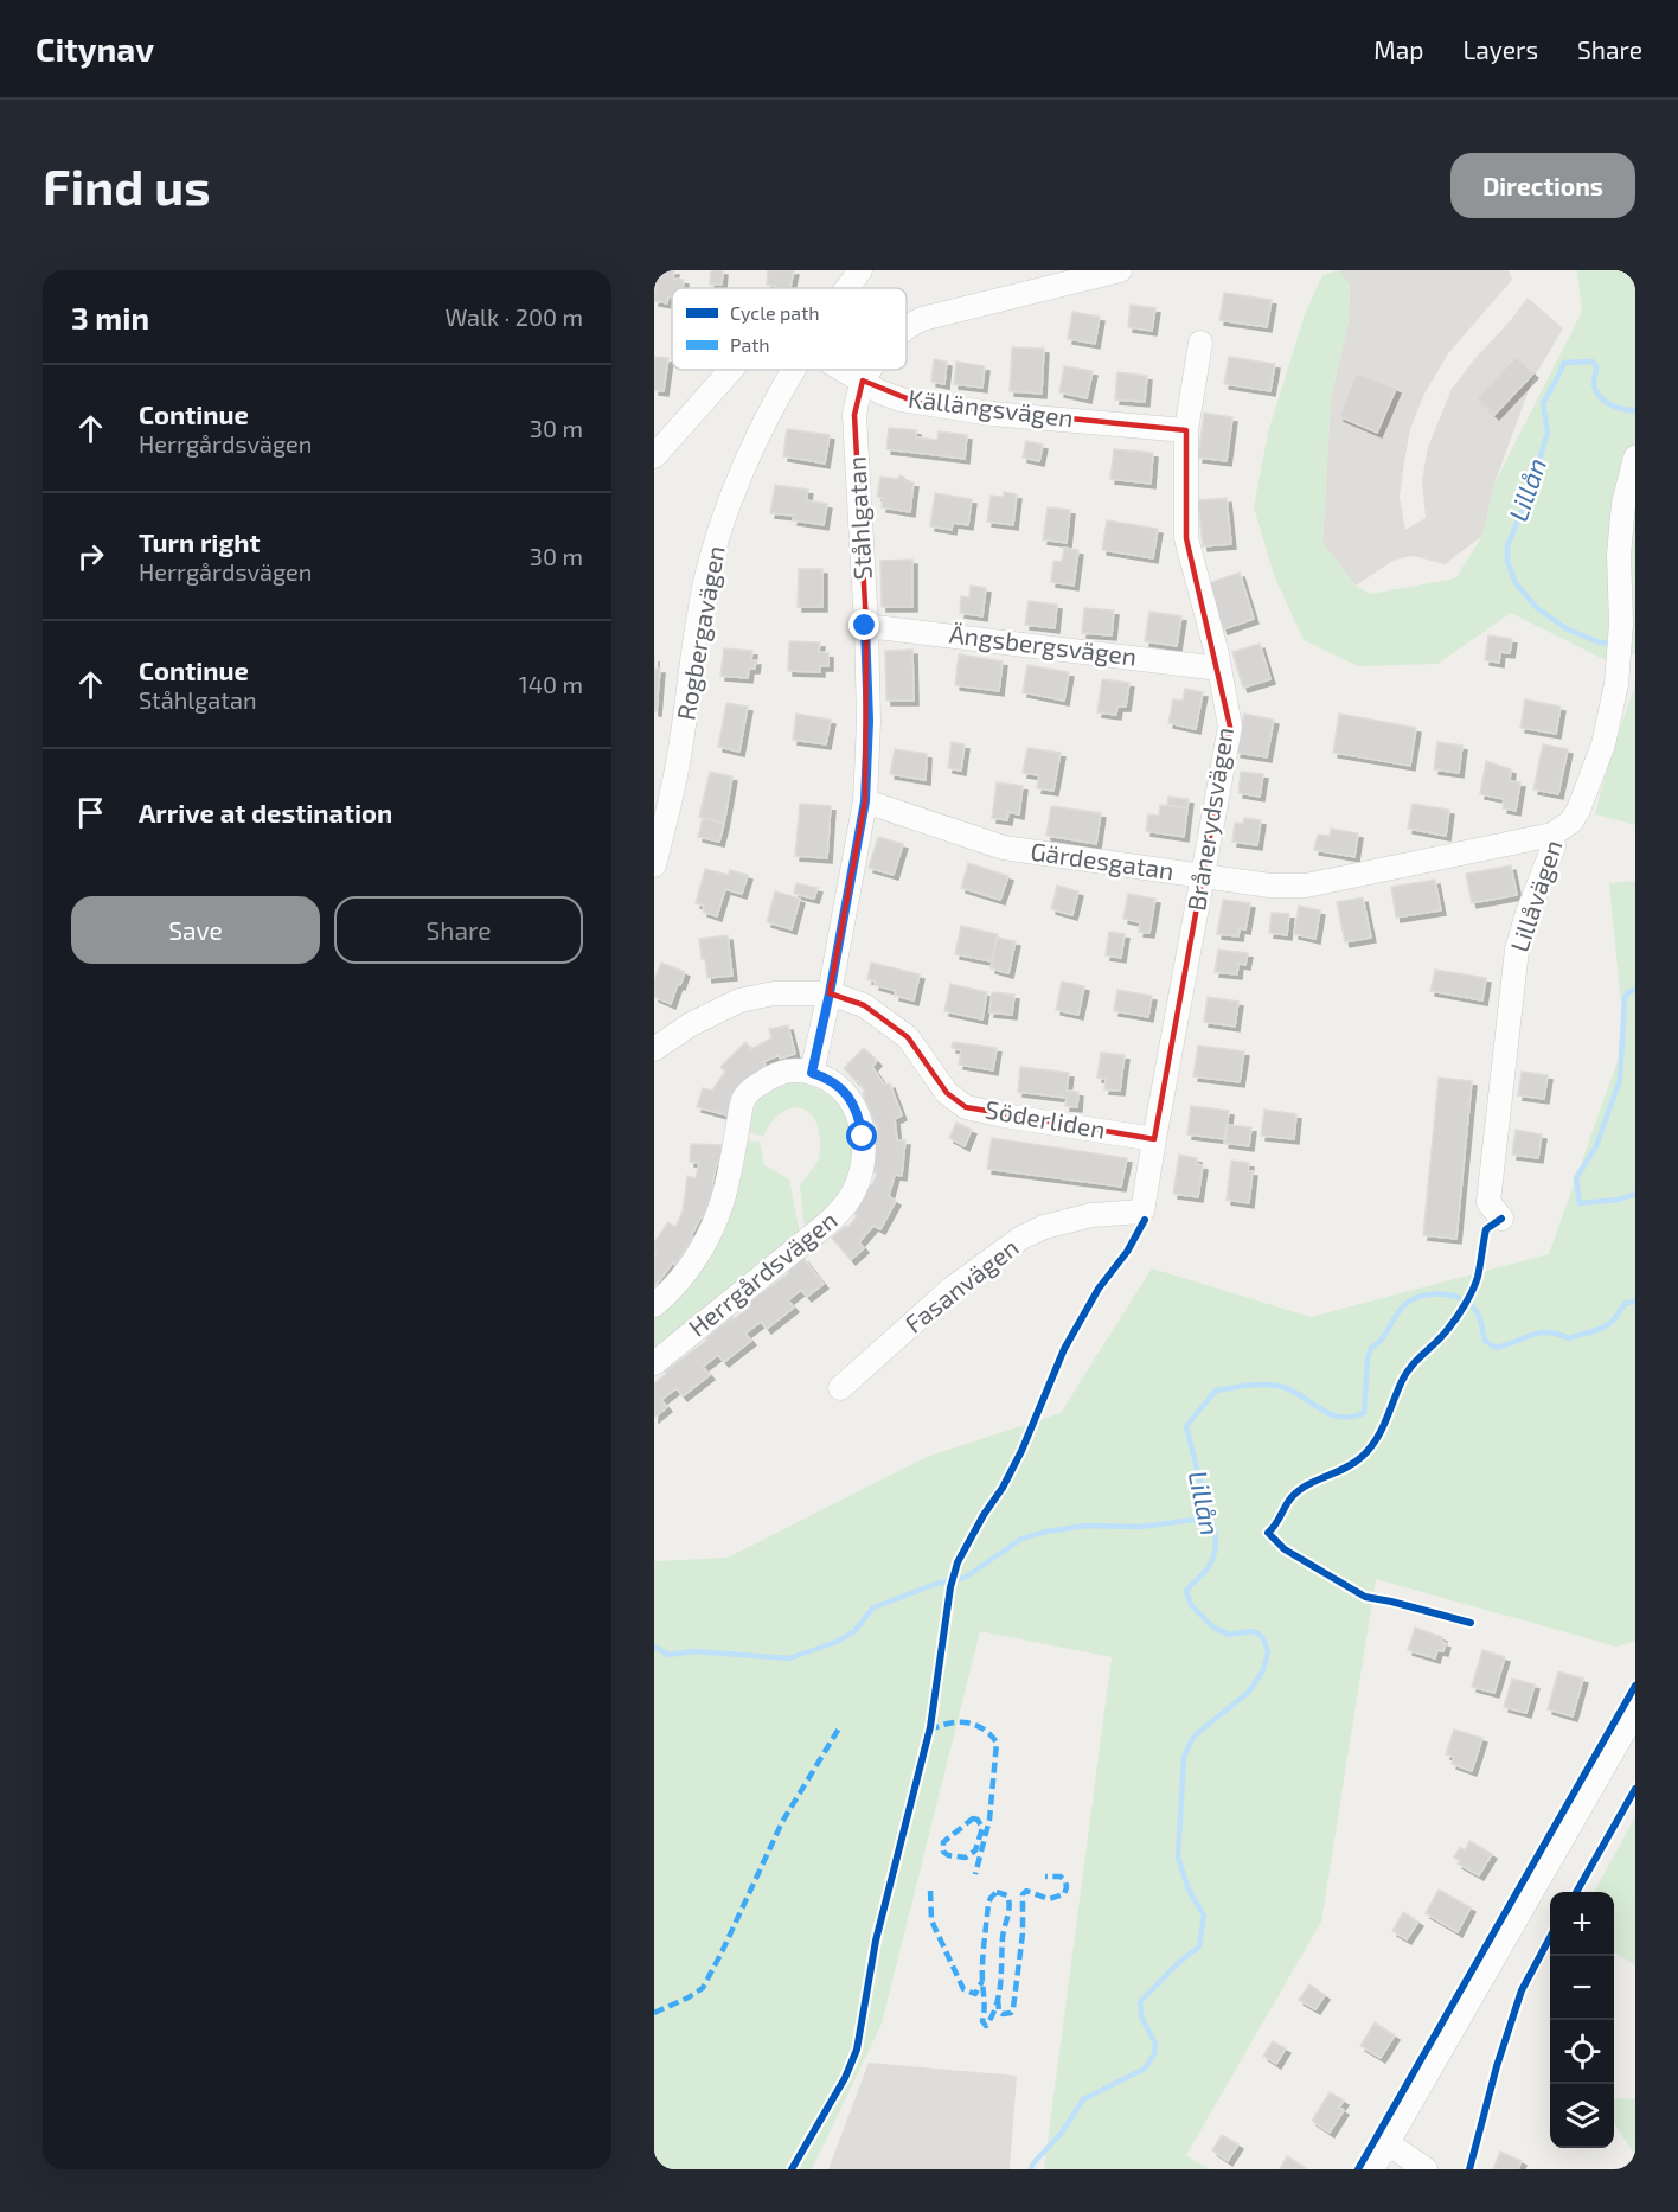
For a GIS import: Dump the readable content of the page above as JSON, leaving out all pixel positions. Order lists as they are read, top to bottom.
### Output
{
  "streets": {
    "street": [
      "Källängsvägen",
      "Ståhlgatan",
      "Rogbergavägen",
      "Ängsbergsvägen",
      "Brånerydsvägen",
      "Gärdesgatan",
      "Lillåvägen",
      "Söderliden",
      "Herrgårdsvägen",
      "Fasanvägen"
    ]
  },
  "crossings": [
    ["Källängsvägen", "Ståhlgatan"],
    ["Källängsvägen", "Brånerydsvägen"],
    ["Ståhlgatan", "Ängsbergsvägen"],
    ["Ståhlgatan", "Gärdesgatan"],
    ["Ståhlgatan", "Söderliden"],
    ["Ängsbergsvägen", "Brånerydsvägen"],
    ["Brånerydsvägen", "Gärdesgatan"],
    ["Brånerydsvägen", "Söderliden"],
    ["Brånerydsvägen", "Fasanvägen"],
    ["Gärdesgatan", "Lillåvägen"]
  ],
  "water": ["Lillån"],
  "legend": ["Cycle path", "Path"],
  "page": {
    "header": "Citynav",
    "nav": ["Map", "Layers", "Share"],
    "buttons": [
      "Directions",
      ["Save", "Share"]
    ],
    "title": "Find us",
    "heading": ["3 min", "Walk · 200 m"],
    "list": [
      ["Continue", "Herrgårdsvägen", "30 m"],
      ["Turn right", "Herrgårdsvägen", "30 m"],
      ["Continue", "Ståhlgatan", "140 m"],
      "Arrive at destination"
    ],
    "map_buttons": ["+", "−"]
  }
}
